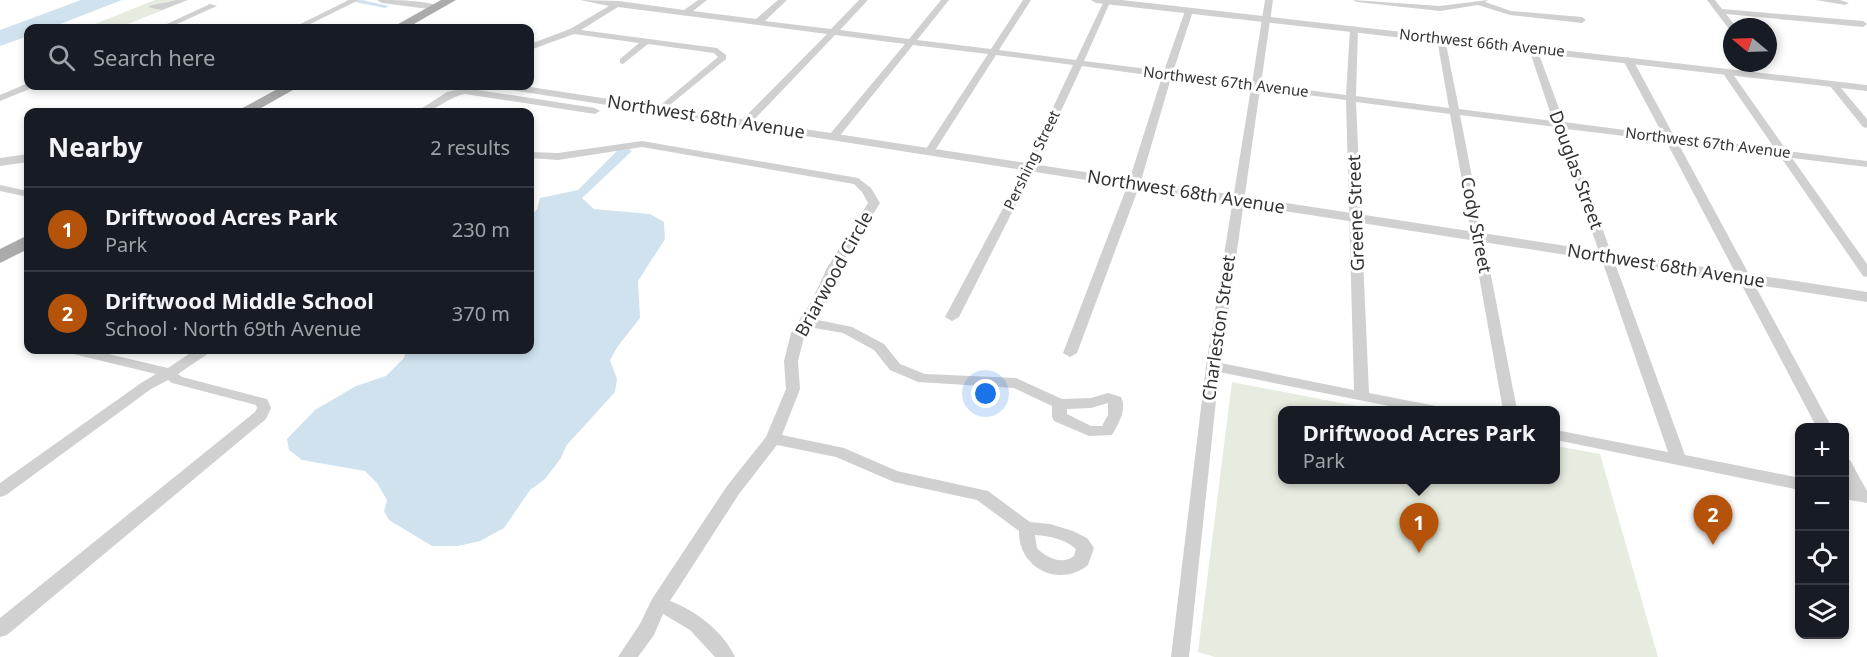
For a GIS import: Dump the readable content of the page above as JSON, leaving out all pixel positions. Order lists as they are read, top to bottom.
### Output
{
  "streets": {
    "street": [
      "Northwest 66th Avenue",
      "Northwest 67th Avenue",
      "Northwest 68th Avenue",
      "Pershing Street",
      "Douglas Street",
      "Greene Street",
      "Cody Street",
      "Briarwood Circle",
      "Charleston Street"
    ]
  },
  "crossings": [
    ["Northwest 66th Avenue", "Pershing Street"],
    ["Northwest 66th Avenue", "Douglas Street"],
    ["Northwest 66th Avenue", "Greene Street"],
    ["Northwest 66th Avenue", "Cody Street"],
    ["Northwest 66th Avenue", "Charleston Street"],
    ["Northwest 67th Avenue", "Pershing Street"],
    ["Northwest 67th Avenue", "Douglas Street"],
    ["Northwest 67th Avenue", "Greene Street"],
    ["Northwest 67th Avenue", "Cody Street"],
    ["Northwest 67th Avenue", "Charleston Street"],
    ["Northwest 68th Avenue", "Pershing Street"],
    ["Northwest 68th Avenue", "Douglas Street"],
    ["Northwest 68th Avenue", "Greene Street"],
    ["Northwest 68th Avenue", "Cody Street"],
    ["Northwest 68th Avenue", "Charleston Street"]
  ],
  "north": "left",
  "page": {
    "search": "Search here",
    "heading": ["Nearby", "2 results"],
    "list": [
      {
        "mark": "1",
        "name": "Driftwood Acres Park",
        "note": "Park",
        "value": "230 m"
      },
      {
        "mark": "2",
        "name": "Driftwood Middle School",
        "note": "School · North 69th Avenue",
        "value": "370 m"
      }
    ],
    "popup": ["Driftwood Acres Park", "Park"],
    "map_buttons": ["+", "−"],
    "pins": ["2", "1"]
  }
}
